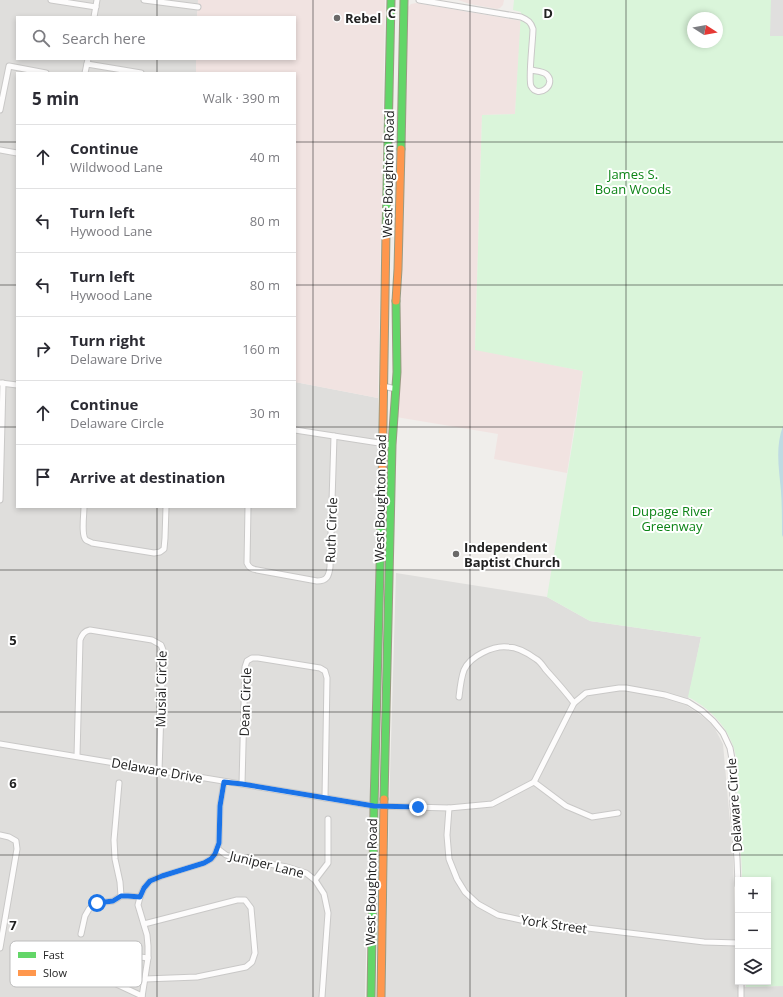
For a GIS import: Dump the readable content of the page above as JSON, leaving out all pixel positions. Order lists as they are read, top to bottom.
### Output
{
  "streets": {
    "main road": ["West Boughton Road"],
    "street": [
      "Ruth Circle",
      "Musial Circle",
      "Dean Circle",
      "Delaware Drive",
      "Delaware Circle",
      "Juniper Lane",
      "York Street"
    ]
  },
  "crossings": [
    ["West Boughton Road", "Delaware Drive"],
    ["Musial Circle", "Delaware Drive"],
    ["Dean Circle", "Delaware Drive"]
  ],
  "parks": ["James S. Boan Woods", "Dupage River Greenway"],
  "places": ["Rebel", "Independent Baptist Church"],
  "legend": ["Fast", "Slow"],
  "north": "right",
  "page": {
    "search": "Search here",
    "heading": ["5 min", "Walk · 390 m"],
    "list": [
      ["Continue", "Wildwood Lane", "40 m"],
      ["Turn left", "Hywood Lane", "80 m"],
      ["Turn left", "Hywood Lane", "80 m"],
      ["Turn right", "Delaware Drive", "160 m"],
      ["Continue", "Delaware Circle", "30 m"],
      "Arrive at destination"
    ],
    "map_buttons": ["+", "−"]
  },
  "grid": {
    "columns": ["C", "D"],
    "rows": ["5", "6", "7"]
  }
}
